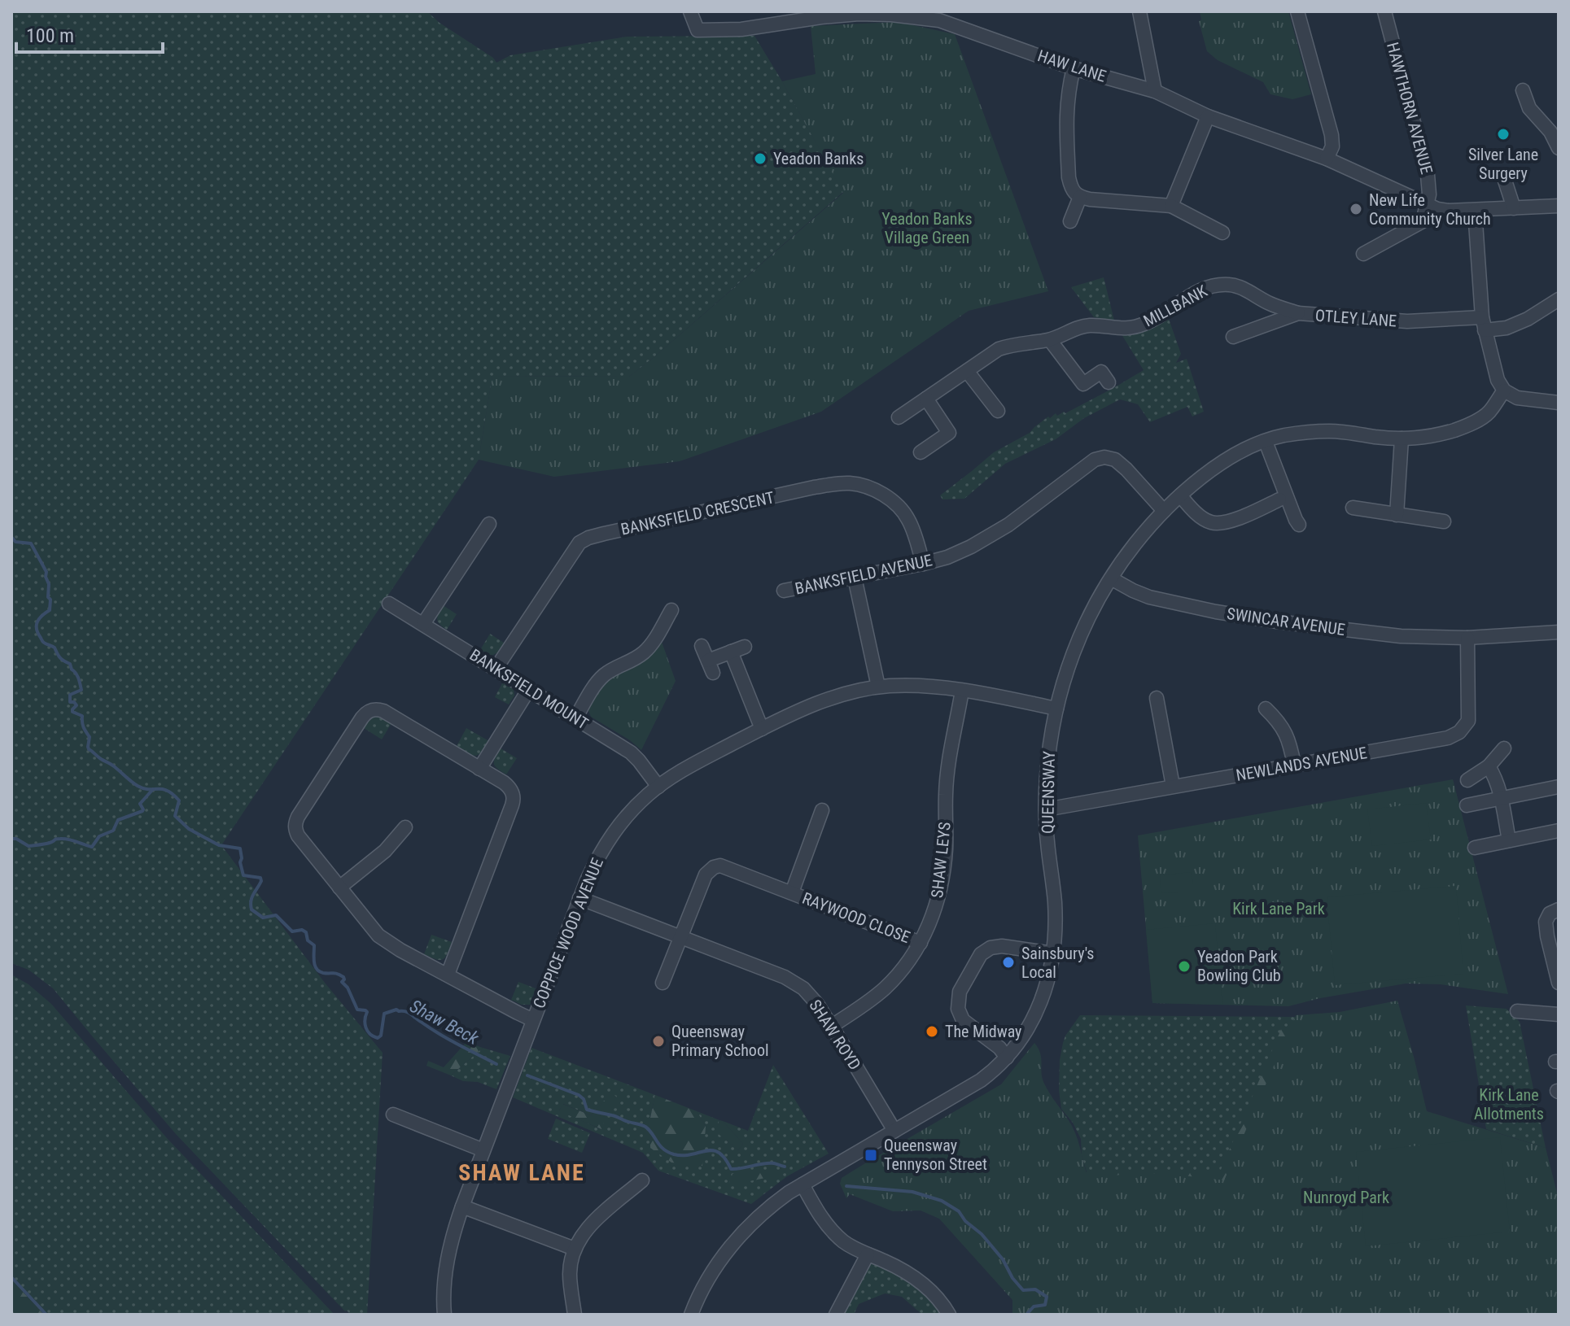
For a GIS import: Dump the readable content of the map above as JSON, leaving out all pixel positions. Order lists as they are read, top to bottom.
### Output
{
  "streets": {
    "street": [
      "HAW LANE",
      "HAWTHORN AVENUE",
      "MILLBANK",
      "OTLEY LANE",
      "BANKSFIELD CRESCENT",
      "BANKSFIELD AVENUE",
      "SWINCAR AVENUE",
      "BANKSFIELD MOUNT",
      "NEWLANDS AVENUE",
      "QUEENSWAY",
      "SHAW LEYS",
      "RAYWOOD CLOSE",
      "COPPICE WOOD AVENUE",
      "SHAW ROYD"
    ]
  },
  "crossings": [
    ["HAW LANE", "HAWTHORN AVENUE"],
    ["MILLBANK", "OTLEY LANE"],
    ["BANKSFIELD CRESCENT", "BANKSFIELD AVENUE"],
    ["BANKSFIELD CRESCENT", "BANKSFIELD MOUNT"],
    ["BANKSFIELD AVENUE", "QUEENSWAY"],
    ["SWINCAR AVENUE", "NEWLANDS AVENUE"],
    ["SWINCAR AVENUE", "QUEENSWAY"],
    ["BANKSFIELD MOUNT", "COPPICE WOOD AVENUE"],
    ["NEWLANDS AVENUE", "QUEENSWAY"],
    ["QUEENSWAY", "COPPICE WOOD AVENUE"],
    ["QUEENSWAY", "SHAW ROYD"],
    ["SHAW LEYS", "RAYWOOD CLOSE"],
    ["SHAW LEYS", "COPPICE WOOD AVENUE"],
    ["SHAW LEYS", "SHAW ROYD"],
    ["RAYWOOD CLOSE", "SHAW ROYD"],
    ["COPPICE WOOD AVENUE", "SHAW ROYD"]
  ],
  "districts": ["SHAW LANE"],
  "water": ["Shaw Beck"],
  "parks": [
    "Yeadon Banks Village Green",
    "Kirk Lane Park",
    "Kirk Lane Allotments",
    "Nunroyd Park"
  ],
  "places": {
    "other": [
      "Silver Lane Surgery",
      "Yeadon Banks",
      "New Life Community Church",
      "Sainsbury's Local",
      "Yeadon Park Bowling Club",
      "The Midway",
      "Queensway Primary School"
    ],
    "transit": ["Queensway Tennyson Street"]
  },
  "scale_bar": "100 m"
}
